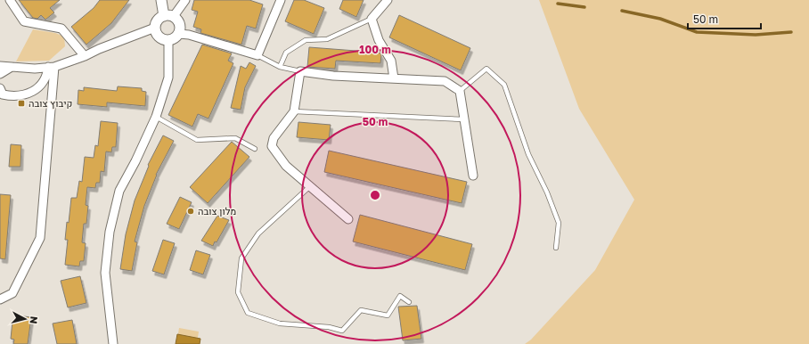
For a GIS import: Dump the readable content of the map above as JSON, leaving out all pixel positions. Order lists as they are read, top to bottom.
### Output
{
  "places": {
    "transit": ["קיבוץ צובה"],
    "other": ["מלון צובה"]
  },
  "scale_bar": "50 m",
  "north": "right",
  "rings": ["100 m", "50 m"]
}
